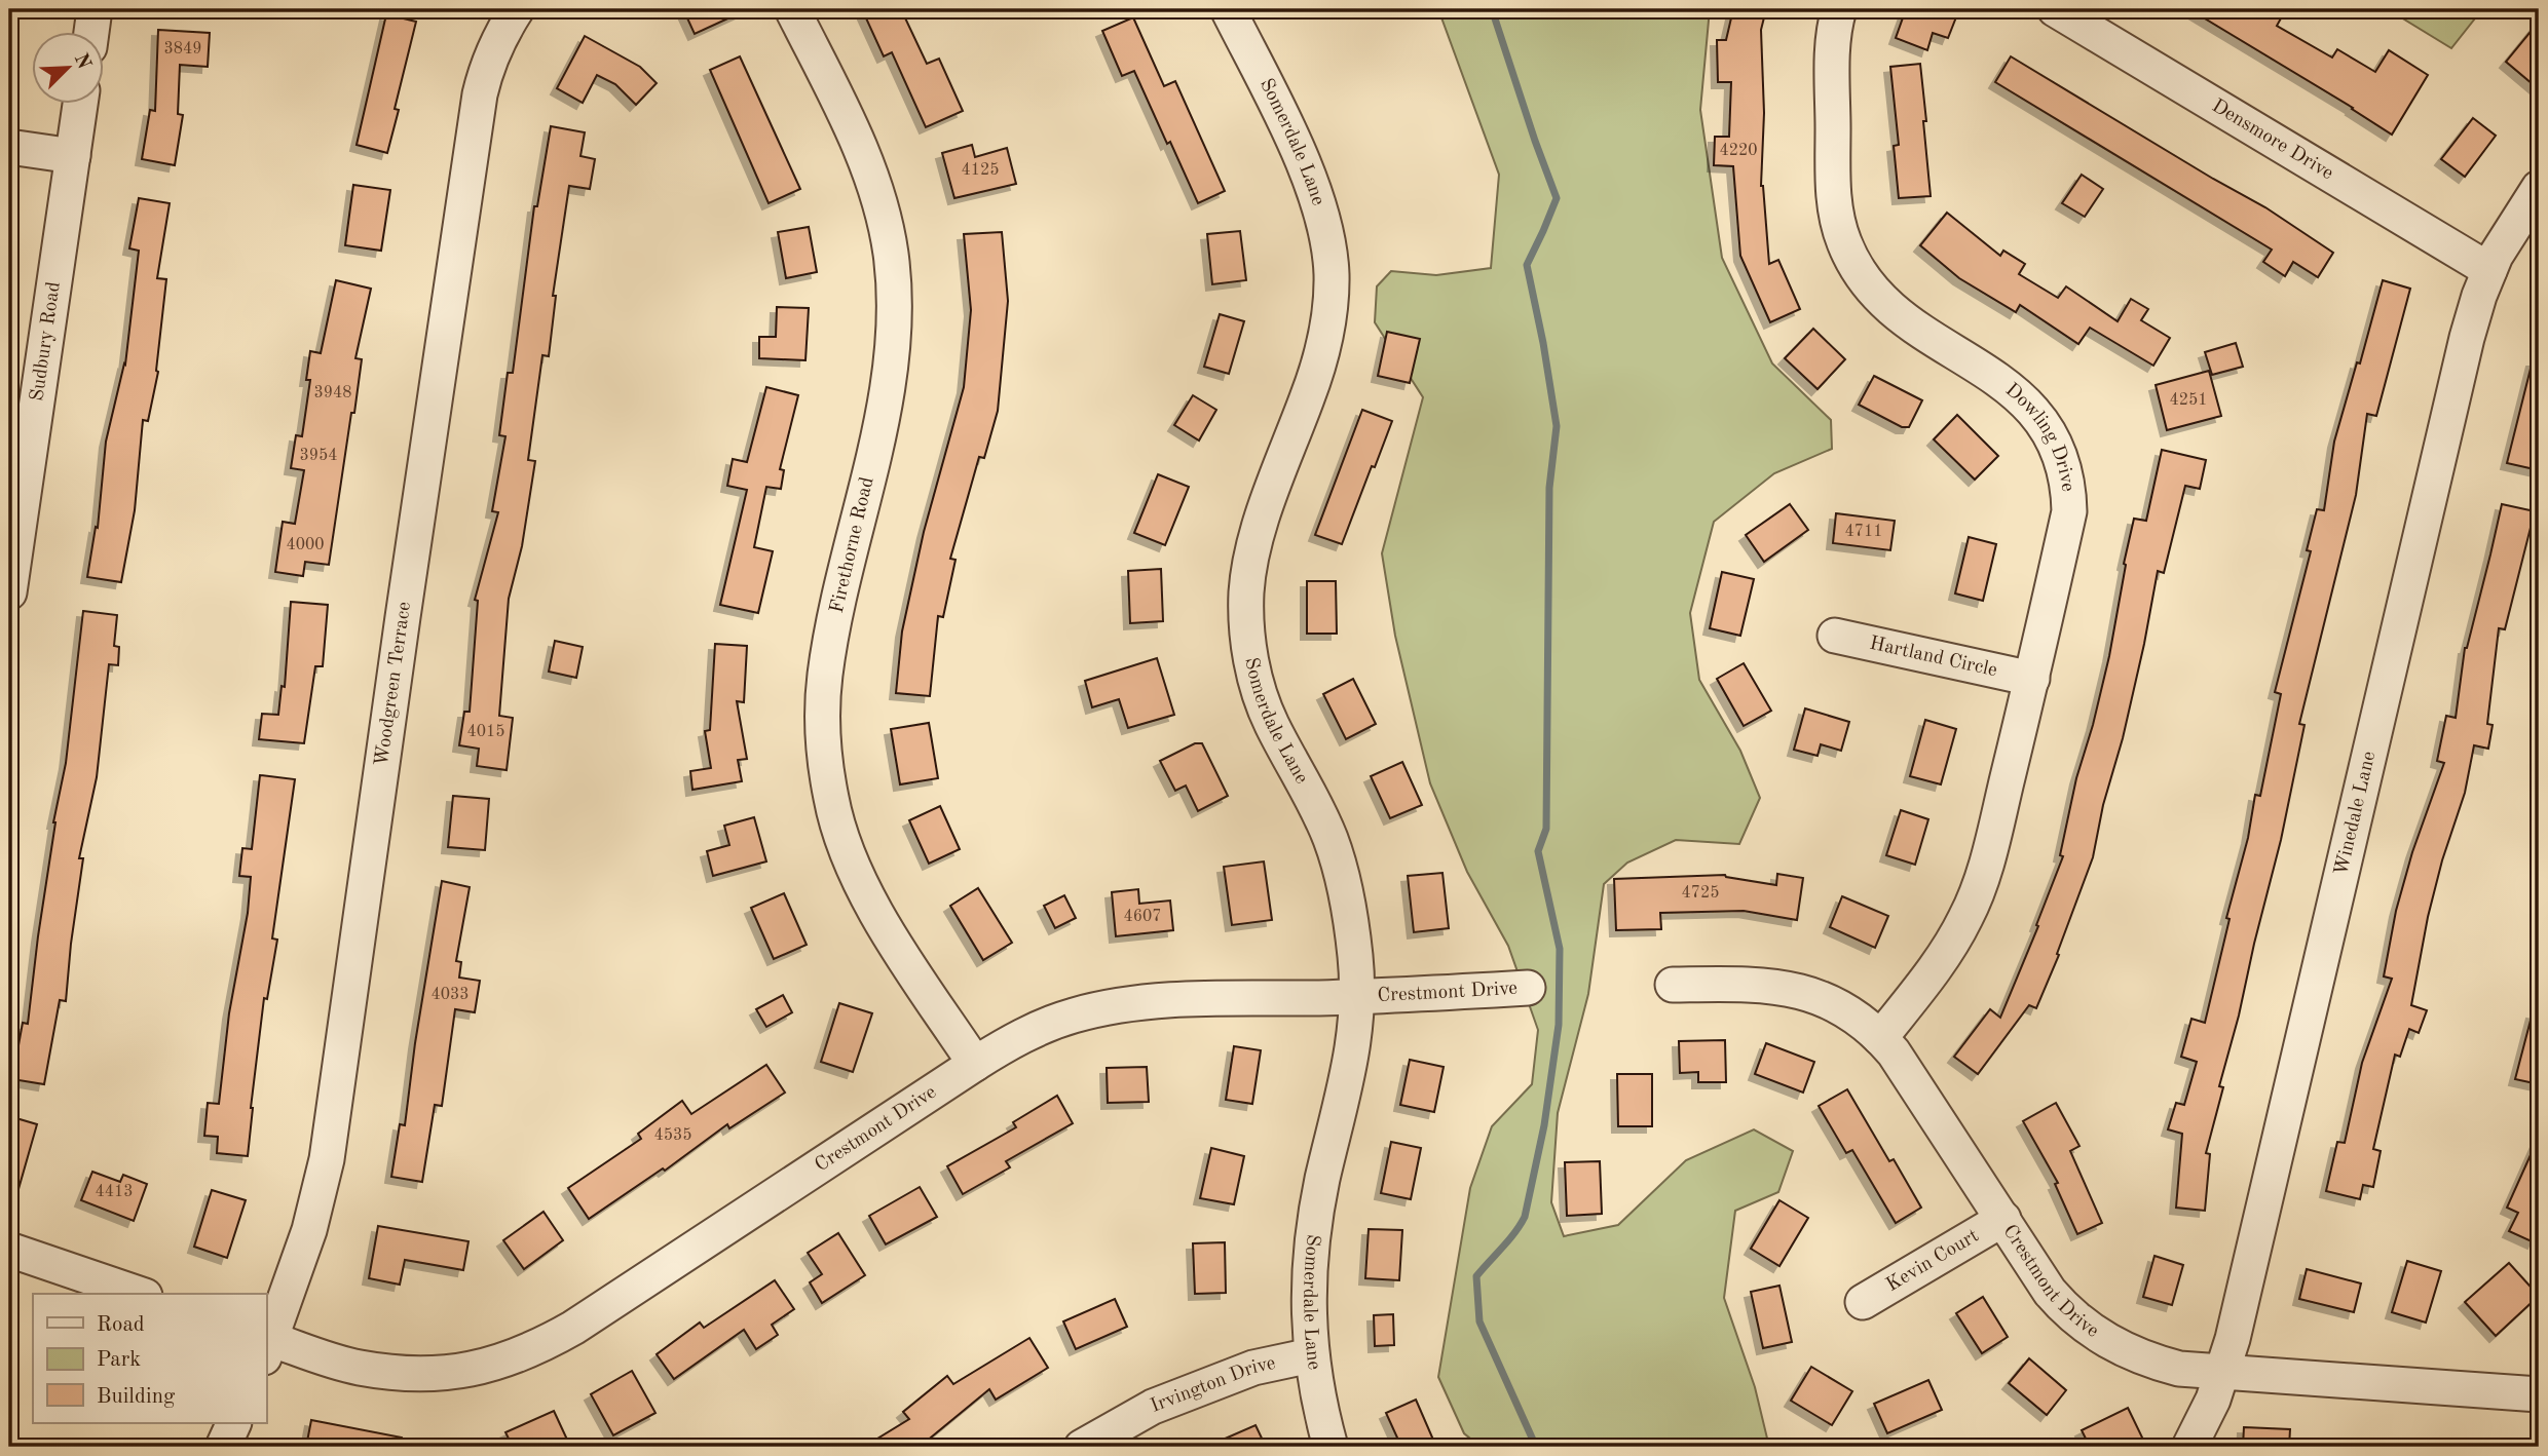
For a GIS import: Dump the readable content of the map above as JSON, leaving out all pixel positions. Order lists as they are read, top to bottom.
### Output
{
  "streets": {
    "street": [
      "Densmore Drive",
      "Somerdale Lane",
      "Sudbury Road",
      "Dowling Drive",
      "Firethorne Road",
      "Hartland Circle",
      "Woodgreen Terrace",
      "Winedale Lane",
      "Crestmont Drive",
      "Kevin Court",
      "Irvington Drive"
    ]
  },
  "crossings": [
    ["Densmore Drive", "Winedale Lane"],
    ["Somerdale Lane", "Crestmont Drive"],
    ["Somerdale Lane", "Irvington Drive"],
    ["Dowling Drive", "Hartland Circle"],
    ["Dowling Drive", "Crestmont Drive"],
    ["Firethorne Road", "Crestmont Drive"],
    ["Woodgreen Terrace", "Crestmont Drive"],
    ["Winedale Lane", "Crestmont Drive"],
    ["Crestmont Drive", "Kevin Court"]
  ],
  "house_numbers": [
    "3849",
    "4220",
    "4125",
    "3948",
    "4251",
    "3954",
    "4711",
    "4000",
    "4015",
    "4725",
    "4607",
    "4033",
    "4535",
    "4413"
  ],
  "legend": ["Road", "Park", "Building"],
  "north": "top right"
}
